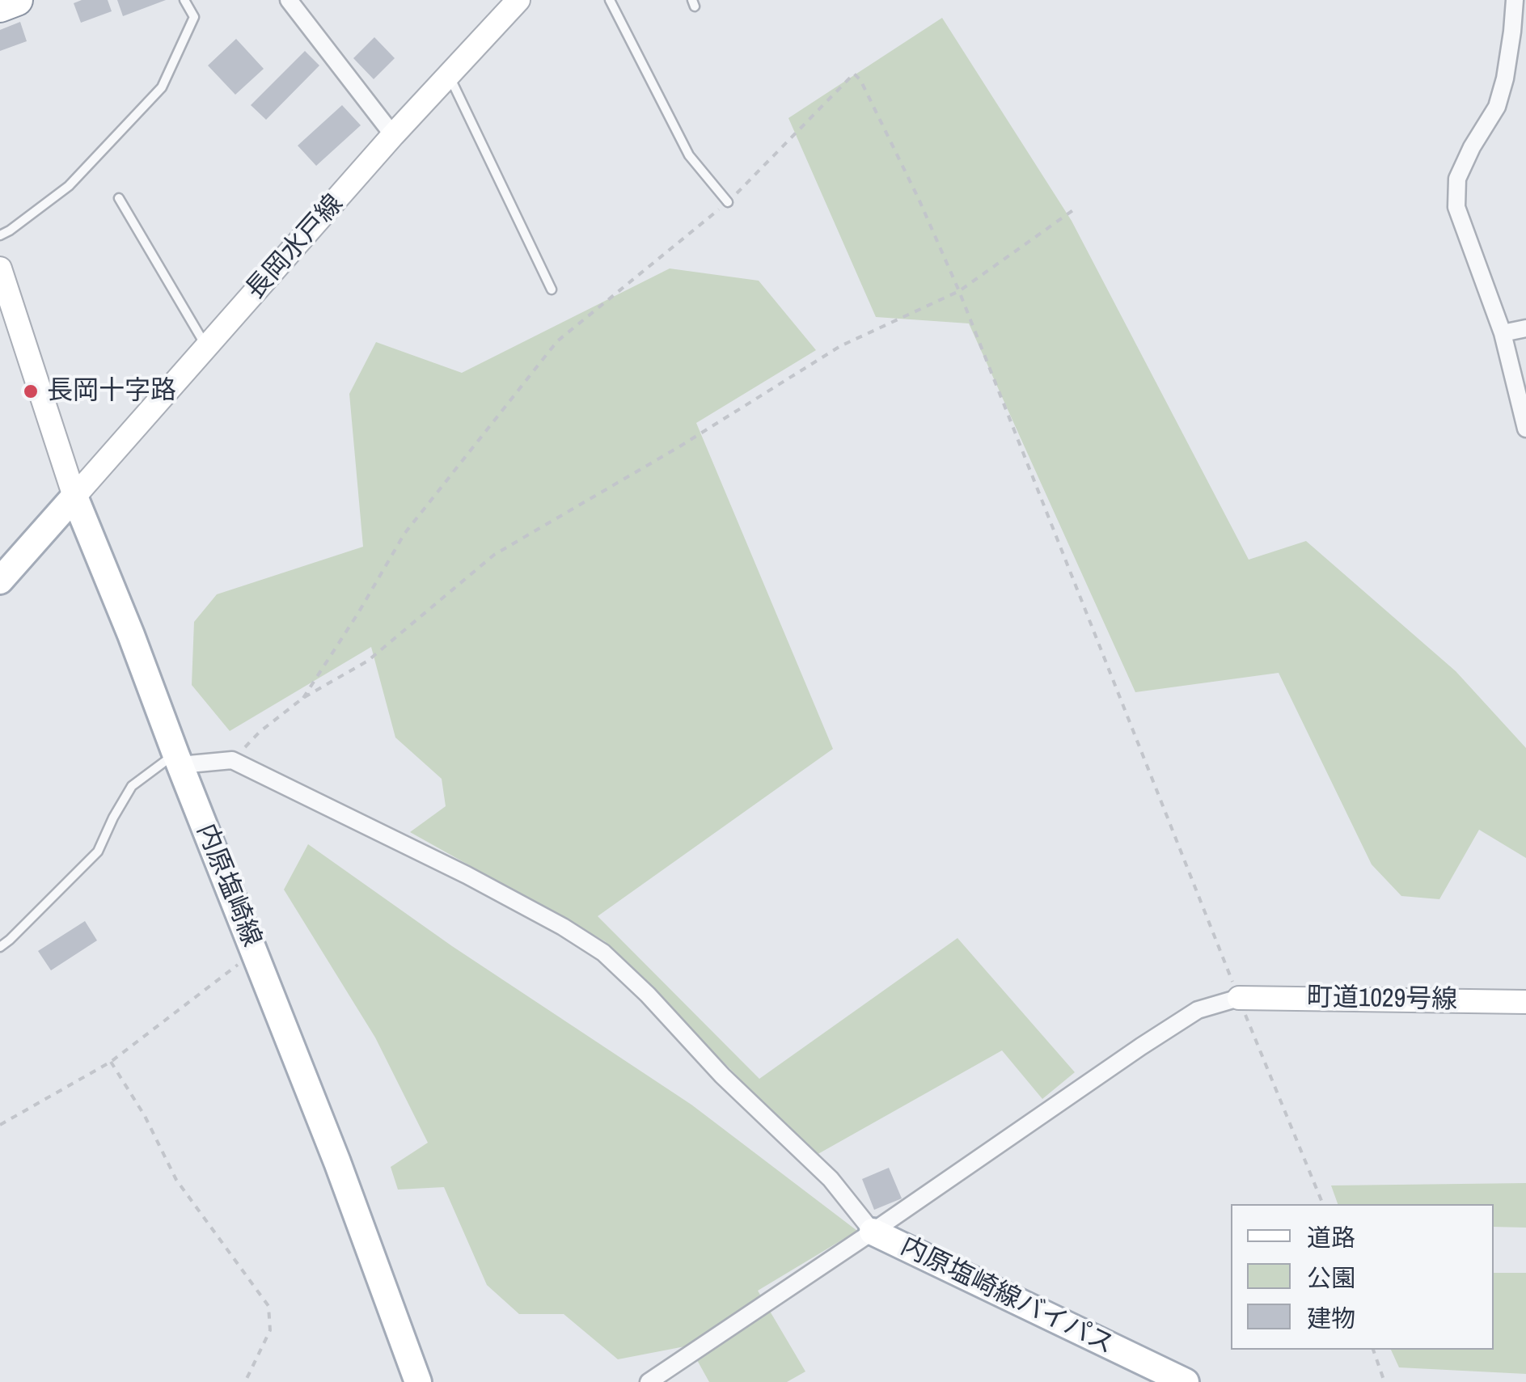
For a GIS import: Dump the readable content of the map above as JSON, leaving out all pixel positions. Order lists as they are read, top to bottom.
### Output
{
  "streets": {
    "main road": [
      "長岡水戸線",
      "内原塩崎線",
      "町道1029号線",
      "内原塩崎線バイパス"
    ]
  },
  "crossings": [
    ["長岡水戸線", "内原塩崎線"]
  ],
  "places": ["長岡十字路"],
  "legend": ["道路", "公園", "建物"]
}
